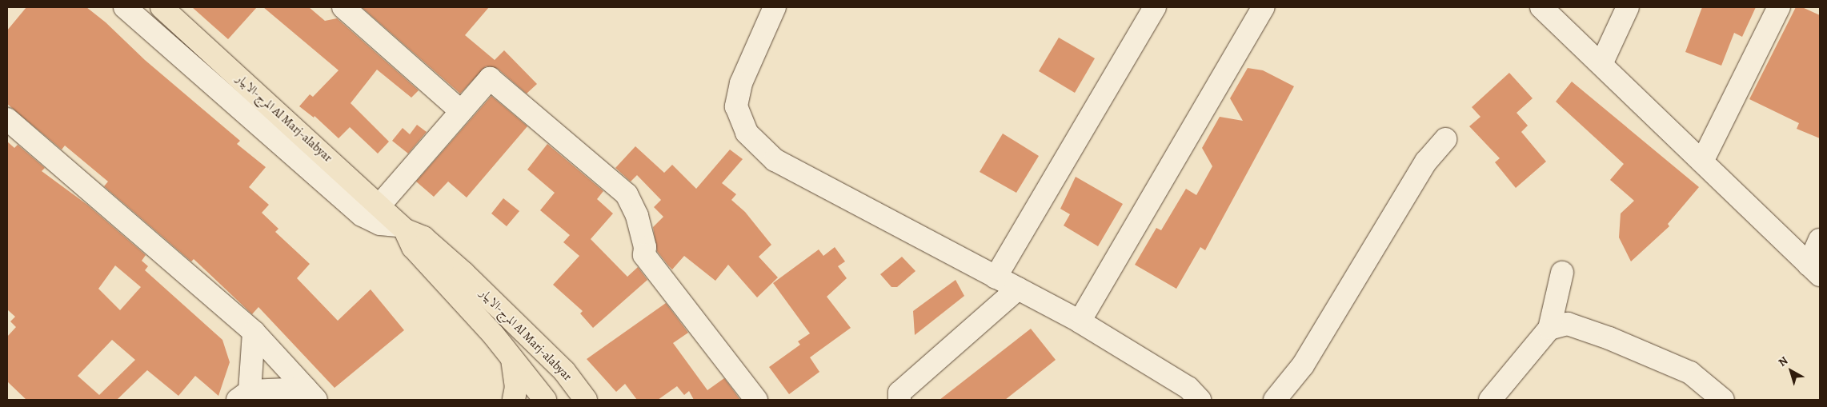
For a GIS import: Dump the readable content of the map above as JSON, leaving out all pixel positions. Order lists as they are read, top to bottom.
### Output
{
  "streets": {
    "main road": ["المرج-الابيار Al Marj-alabyar"]
  },
  "north": "top left"
}
